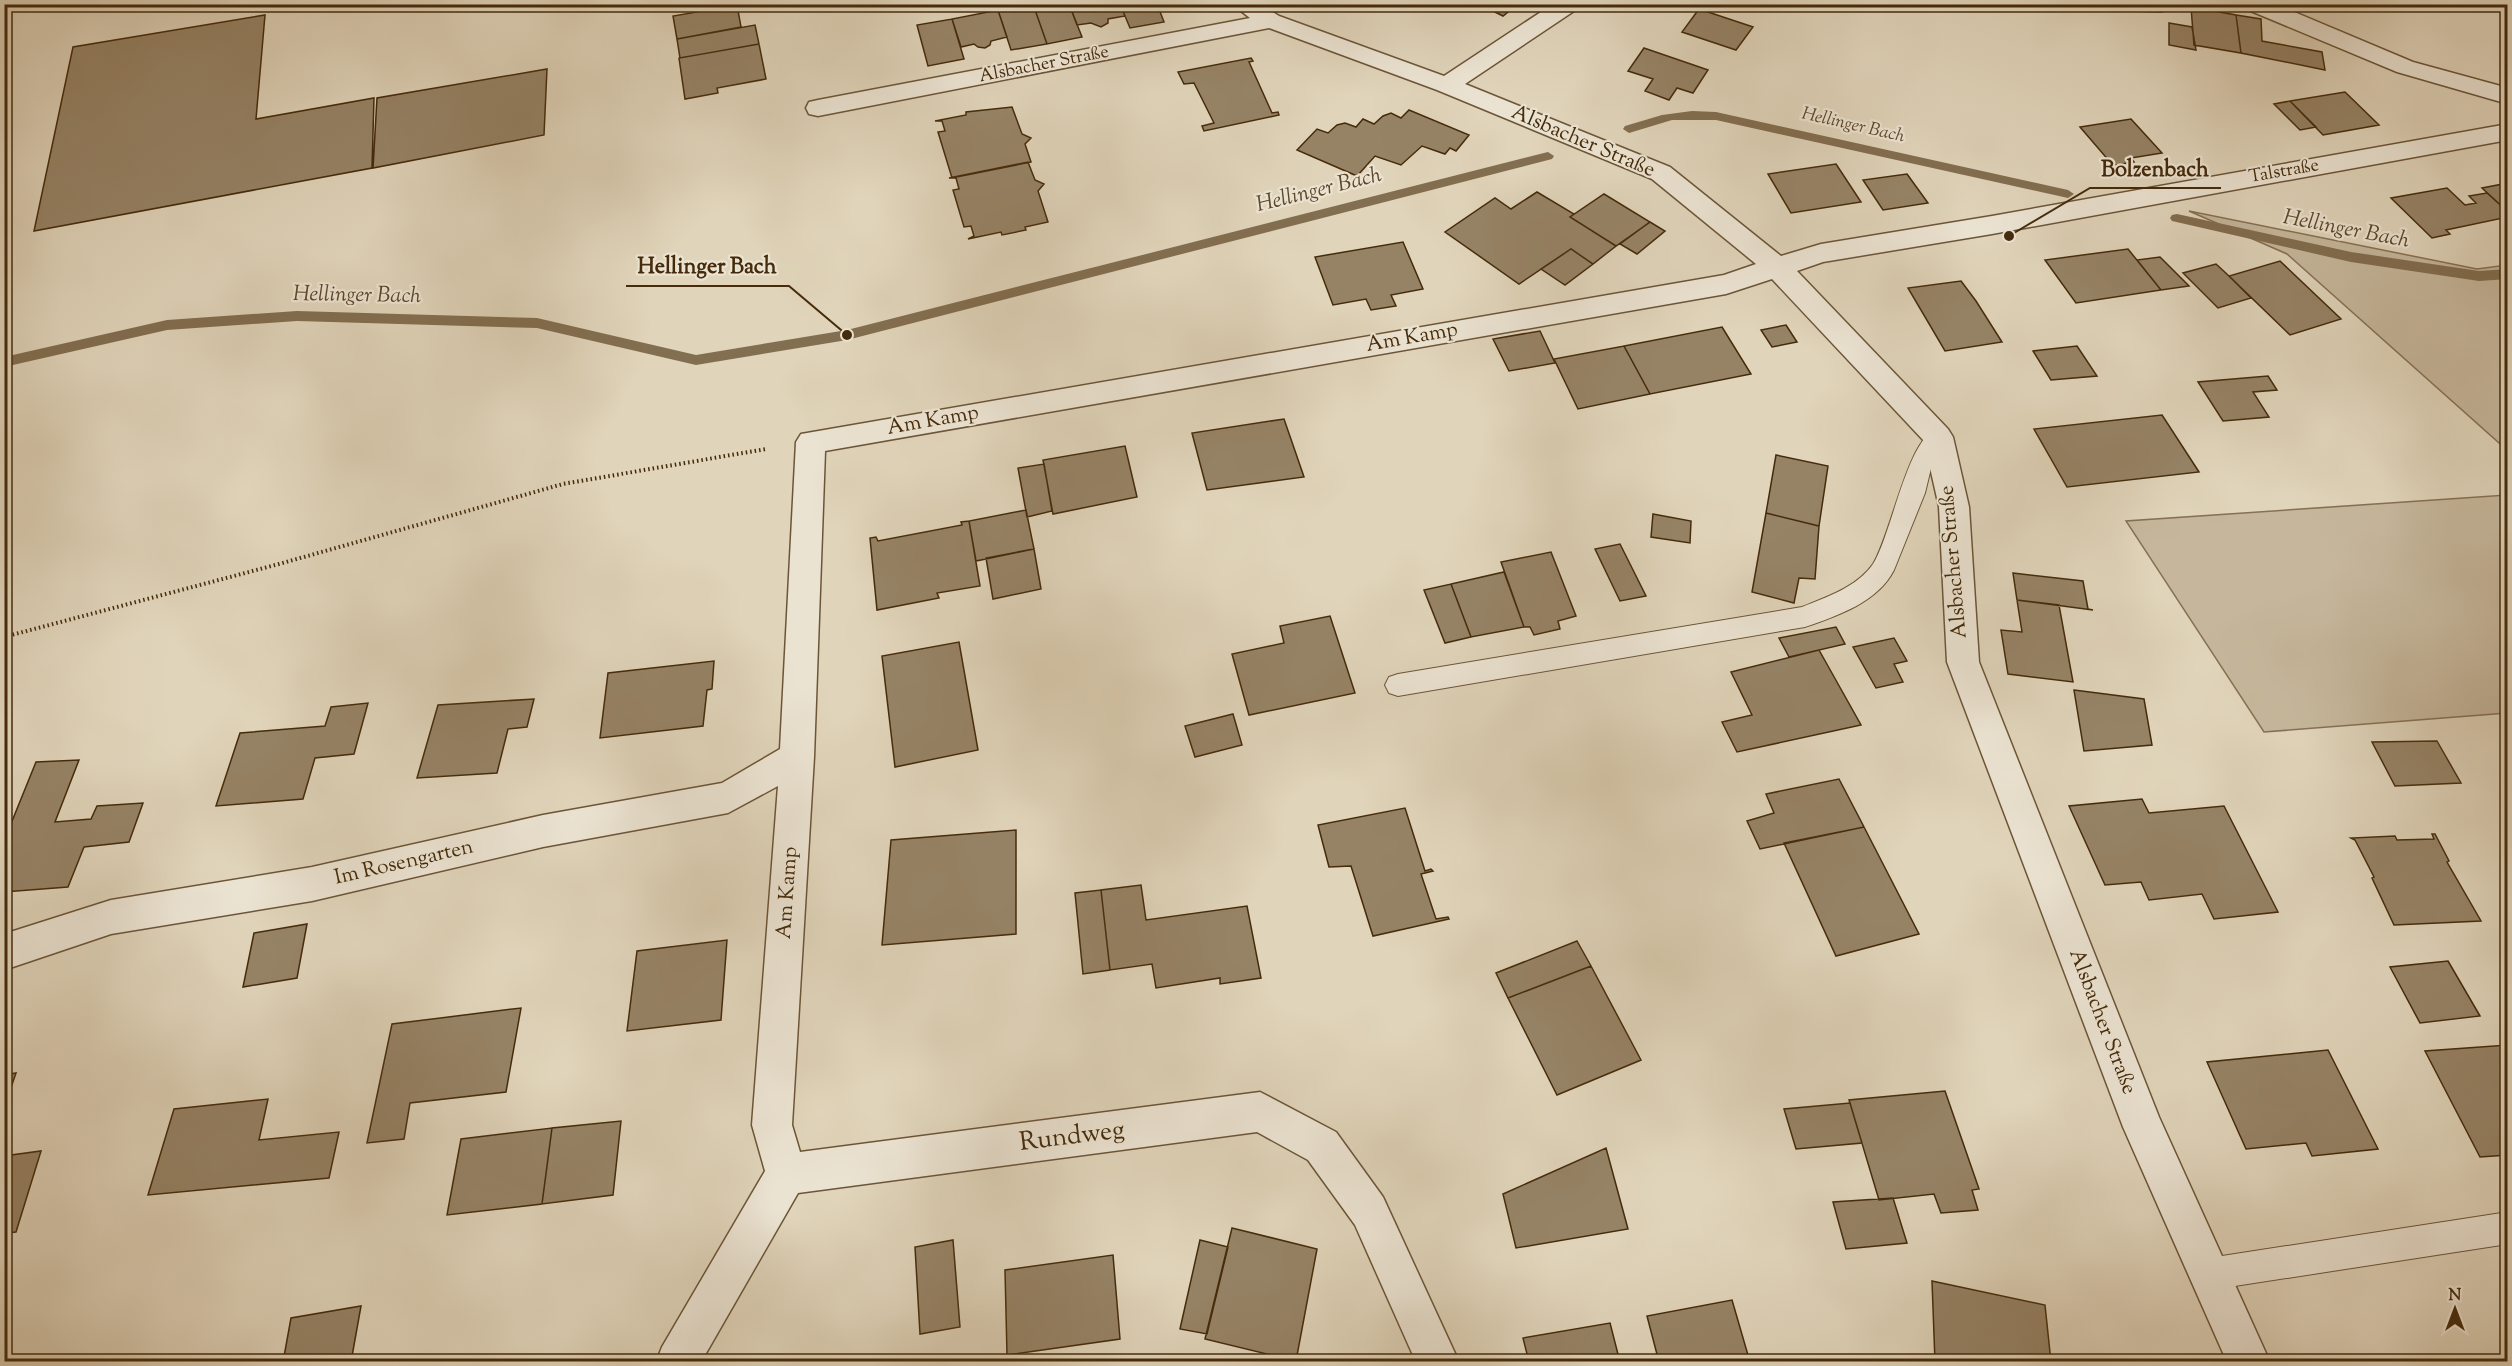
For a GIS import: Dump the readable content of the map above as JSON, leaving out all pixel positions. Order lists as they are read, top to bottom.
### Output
{
  "streets": {
    "street": [
      "Alsbacher Straße",
      "Talstraße",
      "Am Kamp",
      "Im Rosengarten",
      "Rundweg"
    ]
  },
  "crossings": [
    ["Alsbacher Straße", "Talstraße"],
    ["Alsbacher Straße", "Am Kamp"],
    ["Talstraße", "Am Kamp"],
    ["Am Kamp", "Im Rosengarten"],
    ["Am Kamp", "Rundweg"]
  ],
  "water": ["Hellinger Bach"],
  "places": ["Bolzenbach", "Hellinger Bach"],
  "north": "top"
}
